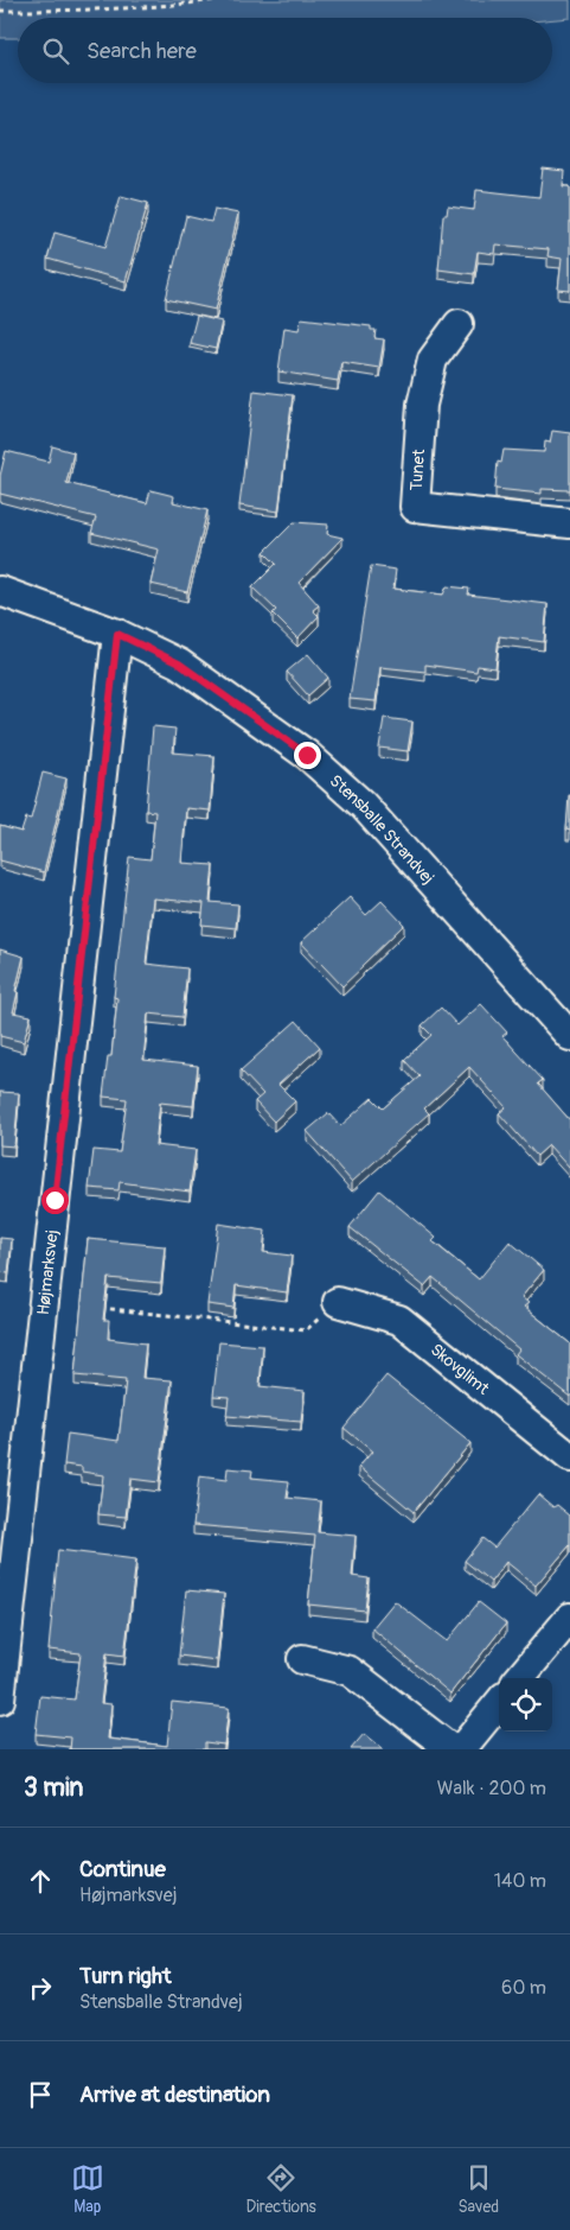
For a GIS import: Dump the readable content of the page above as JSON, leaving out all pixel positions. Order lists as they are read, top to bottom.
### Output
{
  "streets": {
    "street": [
      "Tunet",
      "Stensballe Strandvej",
      "Højmarksvej",
      "Skovglimt"
    ]
  },
  "crossings": [
    ["Stensballe Strandvej", "Højmarksvej"]
  ],
  "page": {
    "search": "Search here",
    "heading": ["3 min", "Walk · 200 m"],
    "list": [
      ["Continue", "Højmarksvej", "140 m"],
      ["Turn right", "Stensballe Strandvej", "60 m"],
      "Arrive at destination"
    ],
    "nav": ["Map", "Directions", "Saved"]
  }
}
